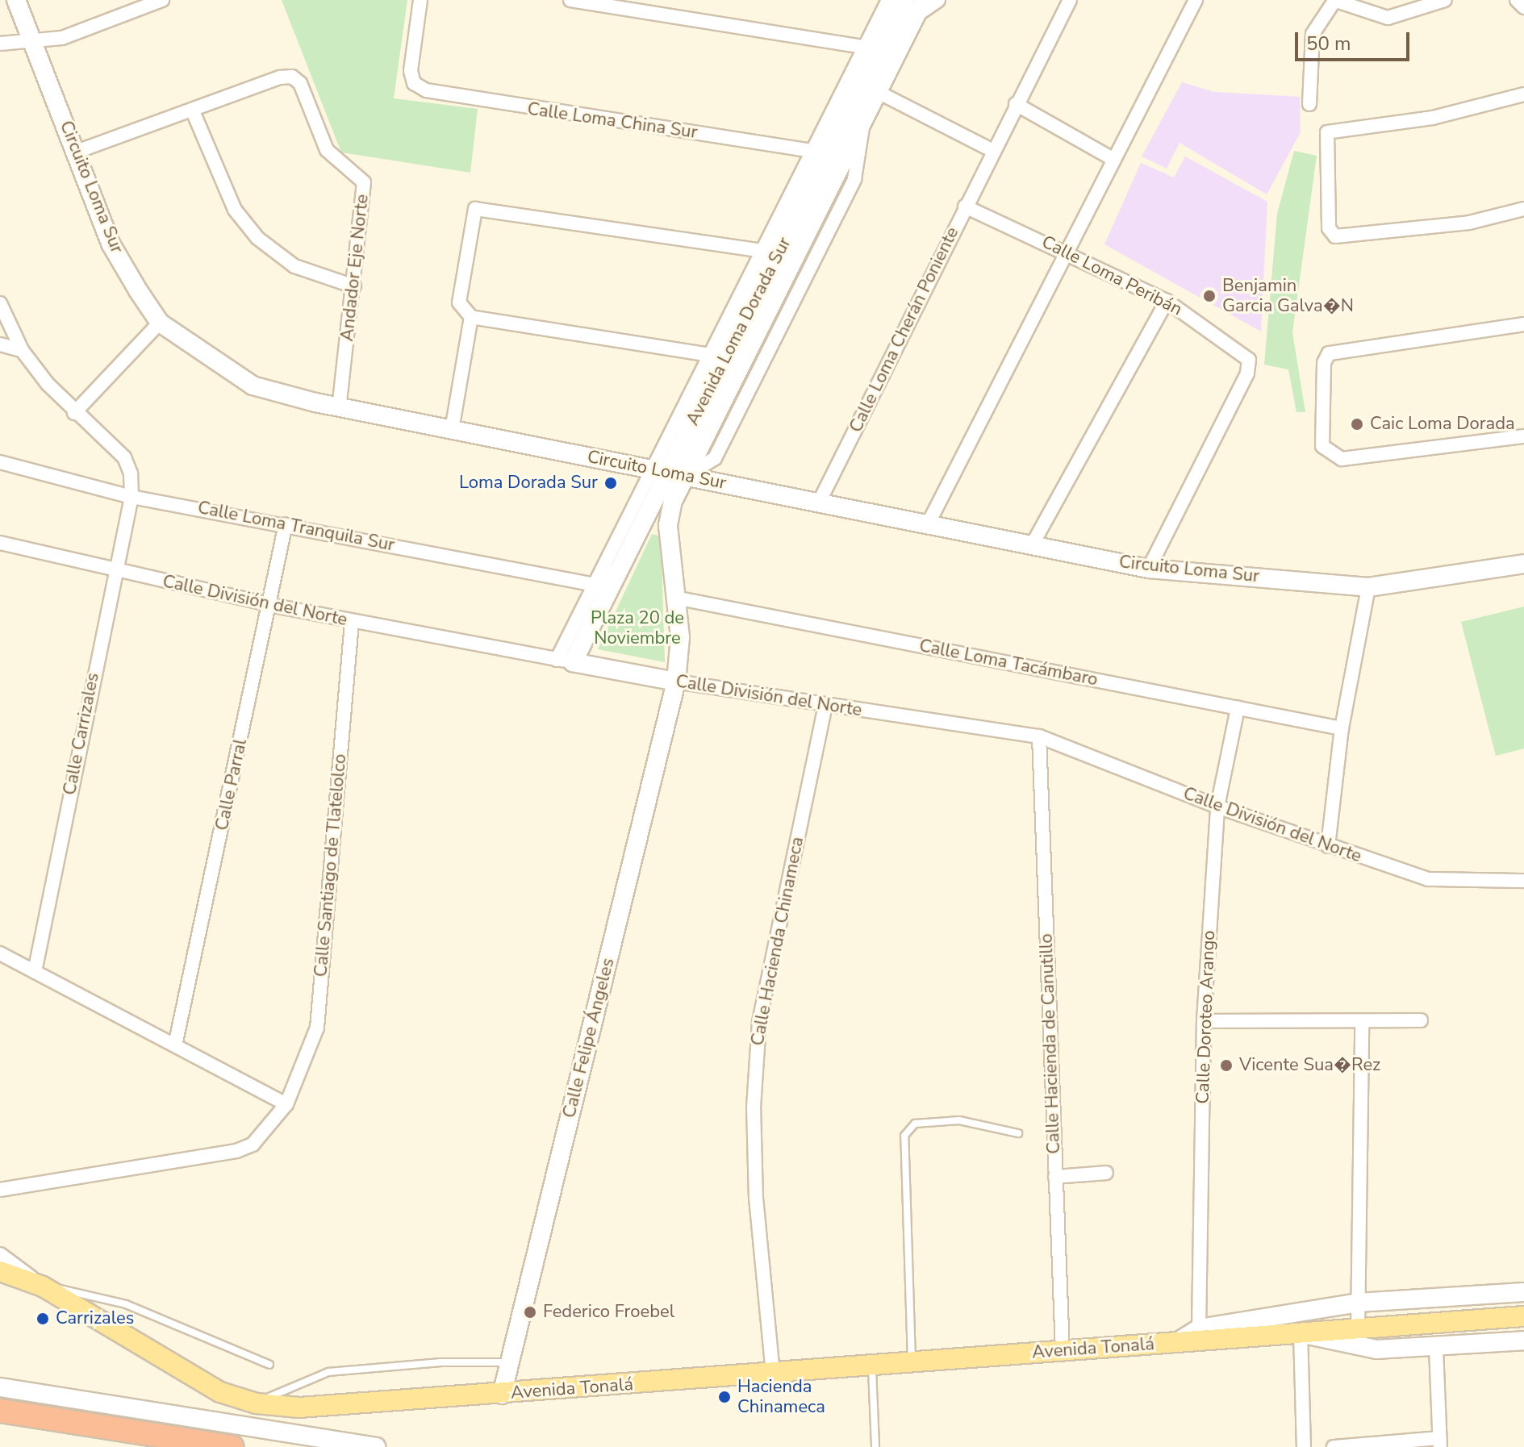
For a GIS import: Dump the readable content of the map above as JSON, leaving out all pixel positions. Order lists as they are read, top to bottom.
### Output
{
  "streets": {
    "main road": ["Avenida Tonalá"],
    "street": [
      "Calle Loma China Sur",
      "Circuito Loma Sur",
      "Andador Eje Norte",
      "Calle Loma Peribán",
      "Calle Loma Cherán Poniente",
      "Avenida Loma Dorada Sur",
      "Calle Loma Tranquila Sur",
      "Calle División del Norte",
      "Calle Loma Tacámbaro",
      "Calle Carrizales",
      "Calle Parral",
      "Calle Santiago de Tlatelolco",
      "Calle Hacienda Chinameca",
      "Calle Doroteo Arango",
      "Calle Felipe Ángeles",
      "Calle Hacienda de Canutillo"
    ]
  },
  "crossings": [
    ["Calle Loma China Sur", "Avenida Loma Dorada Sur"],
    ["Circuito Loma Sur", "Andador Eje Norte"],
    ["Circuito Loma Sur", "Calle Loma Peribán"],
    ["Circuito Loma Sur", "Calle Loma Cherán Poniente"],
    ["Circuito Loma Sur", "Avenida Loma Dorada Sur"],
    ["Calle Loma Peribán", "Calle Loma Cherán Poniente"],
    ["Avenida Loma Dorada Sur", "Calle Loma Tranquila Sur"],
    ["Avenida Loma Dorada Sur", "Calle División del Norte"],
    ["Avenida Loma Dorada Sur", "Calle Loma Tacámbaro"],
    ["Avenida Loma Dorada Sur", "Calle Felipe Ángeles"],
    ["Calle Loma Tranquila Sur", "Calle Carrizales"],
    ["Calle Loma Tranquila Sur", "Calle Parral"],
    ["Calle División del Norte", "Calle Carrizales"],
    ["Calle División del Norte", "Calle Parral"],
    ["Calle División del Norte", "Calle Santiago de Tlatelolco"],
    ["Calle División del Norte", "Calle Hacienda Chinameca"],
    ["Calle División del Norte", "Calle Doroteo Arango"],
    ["Calle División del Norte", "Calle Felipe Ángeles"],
    ["Calle División del Norte", "Calle Hacienda de Canutillo"],
    ["Calle Loma Tacámbaro", "Calle Doroteo Arango"],
    ["Calle Hacienda Chinameca", "Avenida Tonalá"],
    ["Calle Doroteo Arango", "Avenida Tonalá"],
    ["Calle Felipe Ángeles", "Avenida Tonalá"],
    ["Calle Hacienda de Canutillo", "Avenida Tonalá"]
  ],
  "parks": ["Plaza 20 de Noviembre"],
  "places": [
    "Benjamin Garcia Galva�N",
    "Caic Loma Dorada",
    "Loma Dorada Sur",
    "Vicente Sua�Rez",
    "Federico Froebel",
    "Carrizales",
    "Hacienda Chinameca"
  ],
  "scale_bar": "50 m"
}
